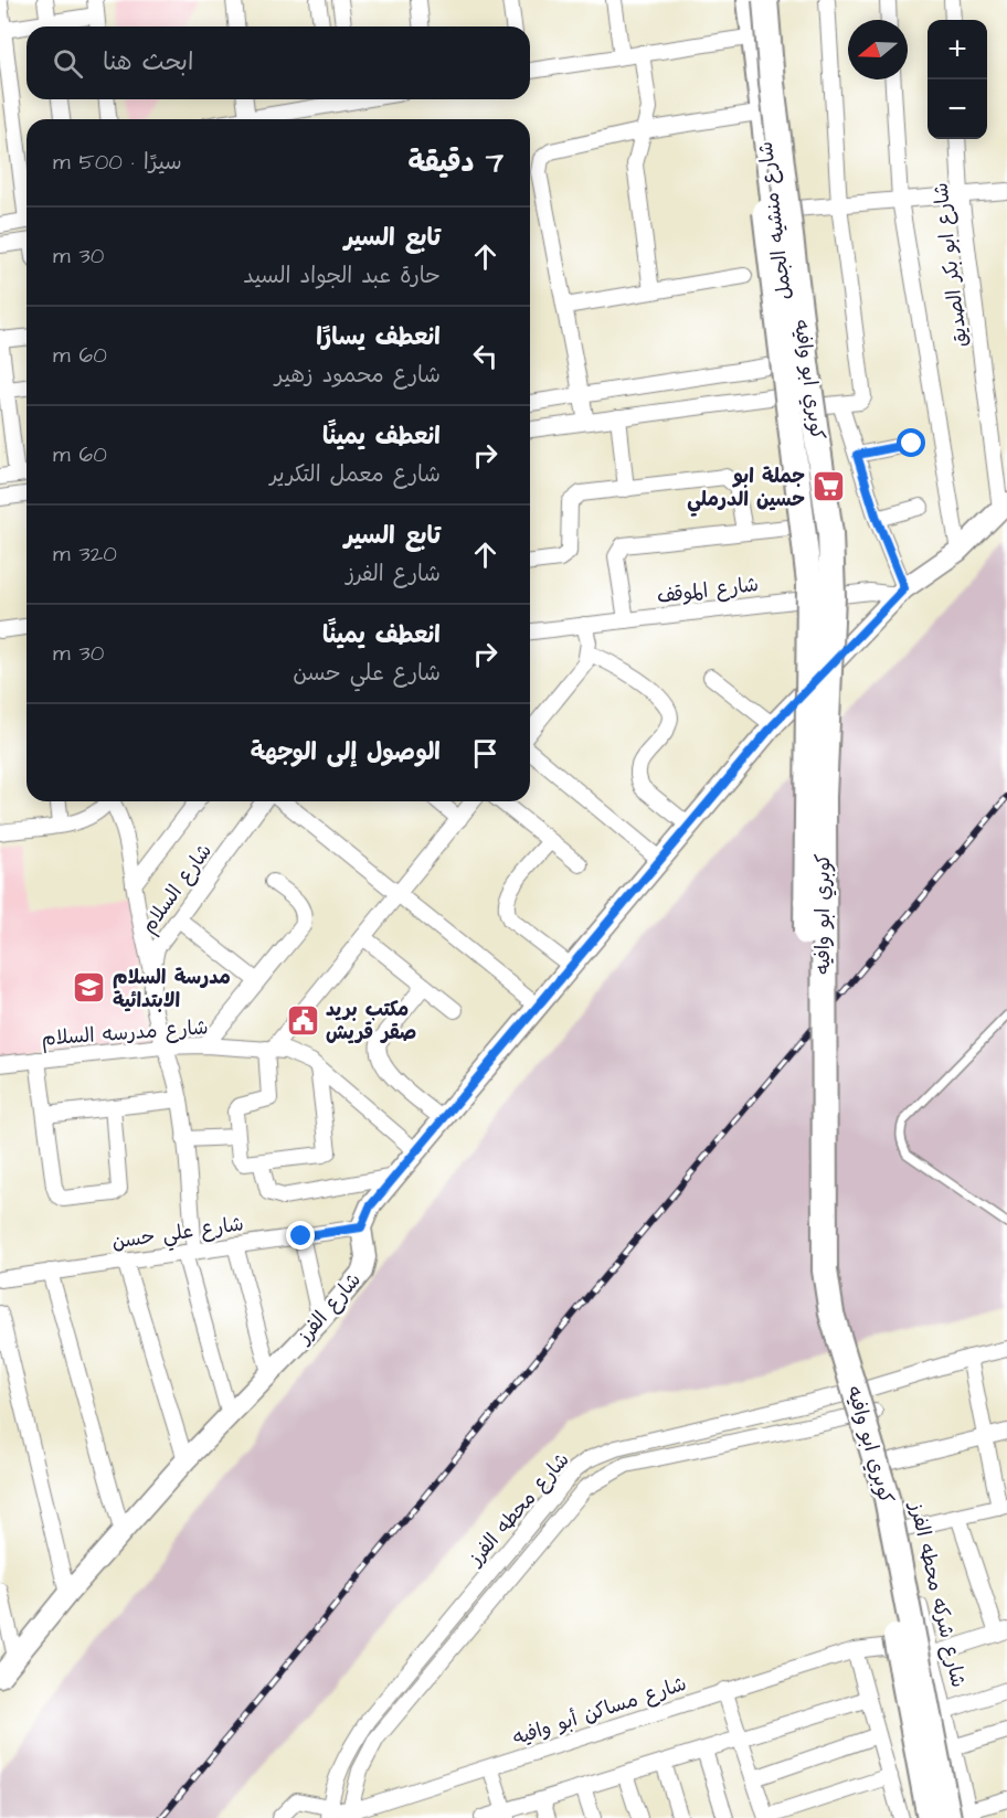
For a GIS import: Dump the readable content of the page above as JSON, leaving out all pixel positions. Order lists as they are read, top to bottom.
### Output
{
  "streets": {
    "main road": ["شارع منشيه الجمل", "كوبري ابو وافيه"],
    "street": [
      "شارع ابو بكر الصديق",
      "شارع الموقف",
      "شارع السلام",
      "شارع مدرسه السلام",
      "شارع علي حسن",
      "شارع الفرز",
      "شارع محطه الفرز",
      "شارع شركه محطه الفرز",
      "شارع مساكن أبو وافيه"
    ]
  },
  "crossings": [
    ["شارع منشيه الجمل", "كوبري ابو وافيه"],
    ["شارع منشيه الجمل", "شارع الموقف"],
    ["كوبري ابو وافيه", "شارع شركه محطه الفرز"],
    ["شارع السلام", "شارع مدرسه السلام"],
    ["شارع السلام", "شارع علي حسن"],
    ["شارع السلام", "شارع الفرز"],
    ["شارع علي حسن", "شارع الفرز"],
    ["شارع محطه الفرز", "شارع شركه محطه الفرز"],
    ["شارع محطه الفرز", "شارع مساكن أبو وافيه"],
    ["شارع شركه محطه الفرز", "شارع مساكن أبو وافيه"]
  ],
  "places": {
    "supermarket": ["جملة ابو حسين الدرملي"],
    "school or university": ["مدرسة السلام الابتدائية"],
    "public building": ["مكتب بريد صقر قريش"]
  },
  "north": "left",
  "page": {
    "map_buttons": ["+", "−"],
    "search": "ابحث هنا",
    "heading": ["7 دقيقة", "سيرًا · 500 m"],
    "list": [
      ["تابع السير", "حارة عبد الجواد السيد", "30 m"],
      ["انعطف يسارًا", "شارع محمود زهير", "60 m"],
      ["انعطف يمينًا", "شارع معمل التكرير", "60 m"],
      ["تابع السير", "شارع الفرز", "320 m"],
      ["انعطف يمينًا", "شارع علي حسن", "30 m"],
      "الوصول إلى الوجهة"
    ]
  }
}
